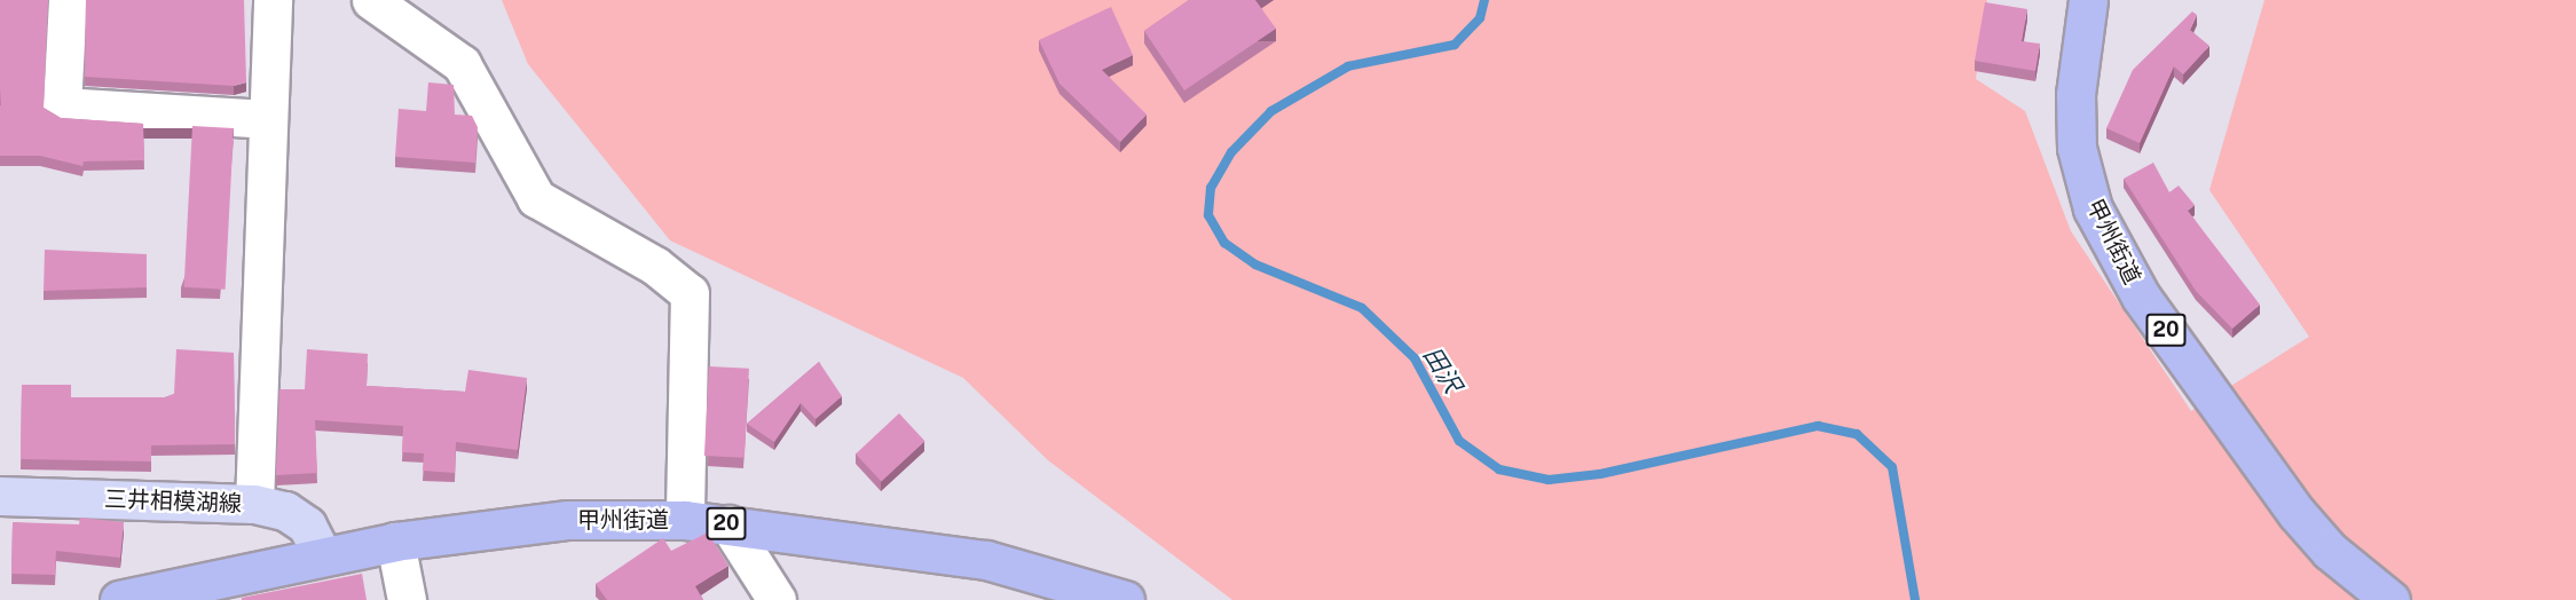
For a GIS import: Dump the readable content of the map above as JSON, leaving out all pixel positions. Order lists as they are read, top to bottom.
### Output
{
  "streets": {
    "highway": ["甲州街道", "20"],
    "main road": ["三井相模湖線"]
  },
  "crossings": [
    ["甲州街道", "三井相模湖線"]
  ],
  "water": ["田沢"]
}
